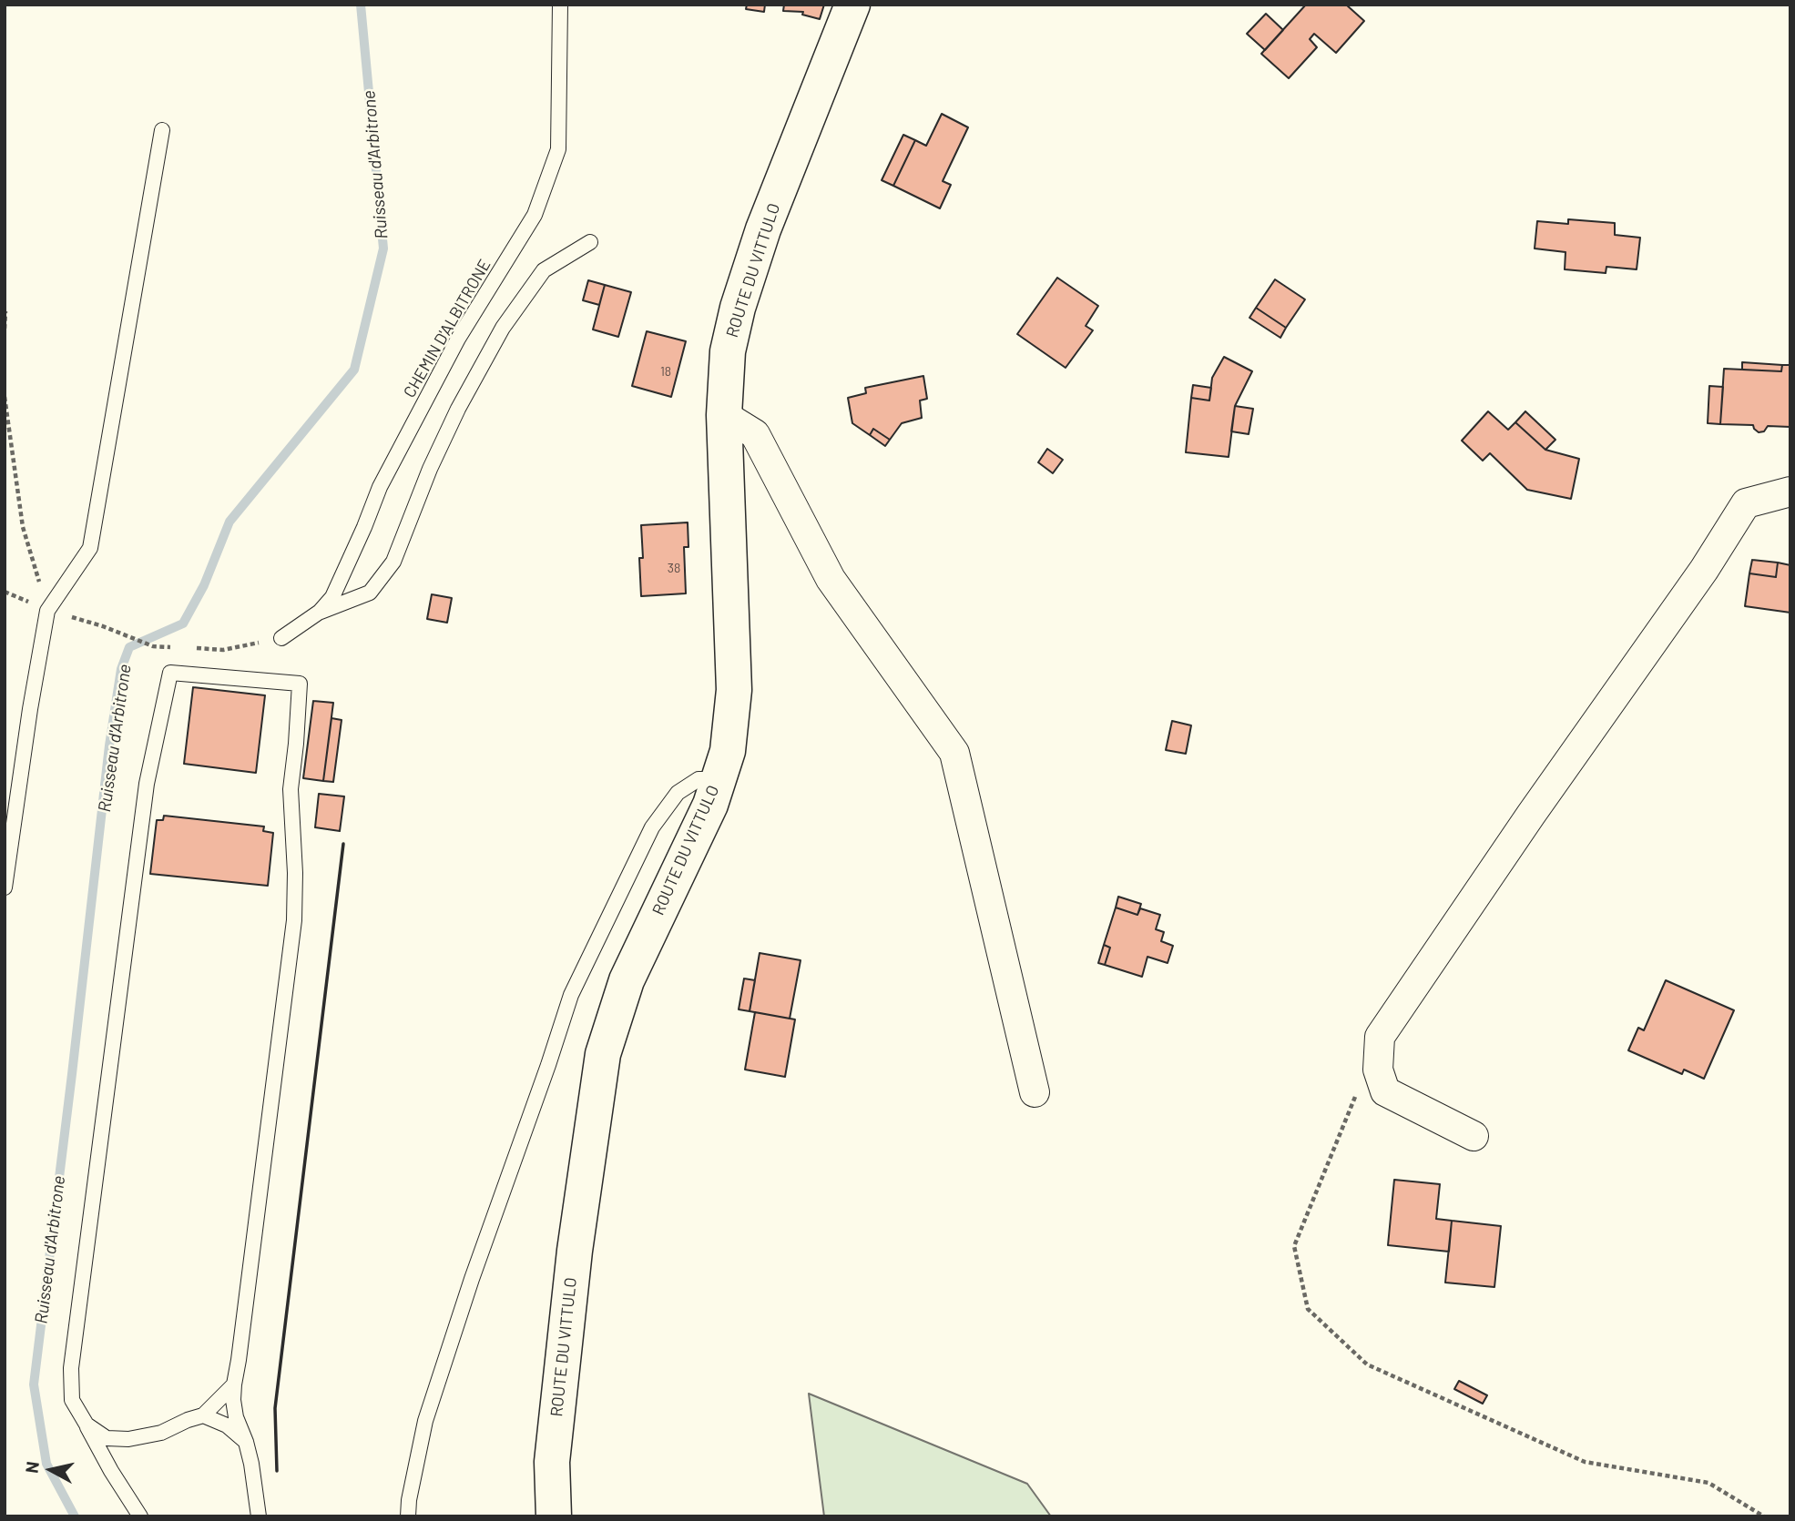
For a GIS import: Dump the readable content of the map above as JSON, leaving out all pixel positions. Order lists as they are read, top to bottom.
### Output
{
  "streets": {
    "street": ["ROUTE DU VITTULO"],
    "lane": ["CHEMIN D'ALBITRONE"]
  },
  "water": ["Ruisseau d'Arbitrone"],
  "house_numbers": ["18", "38"],
  "north": "left"
}
